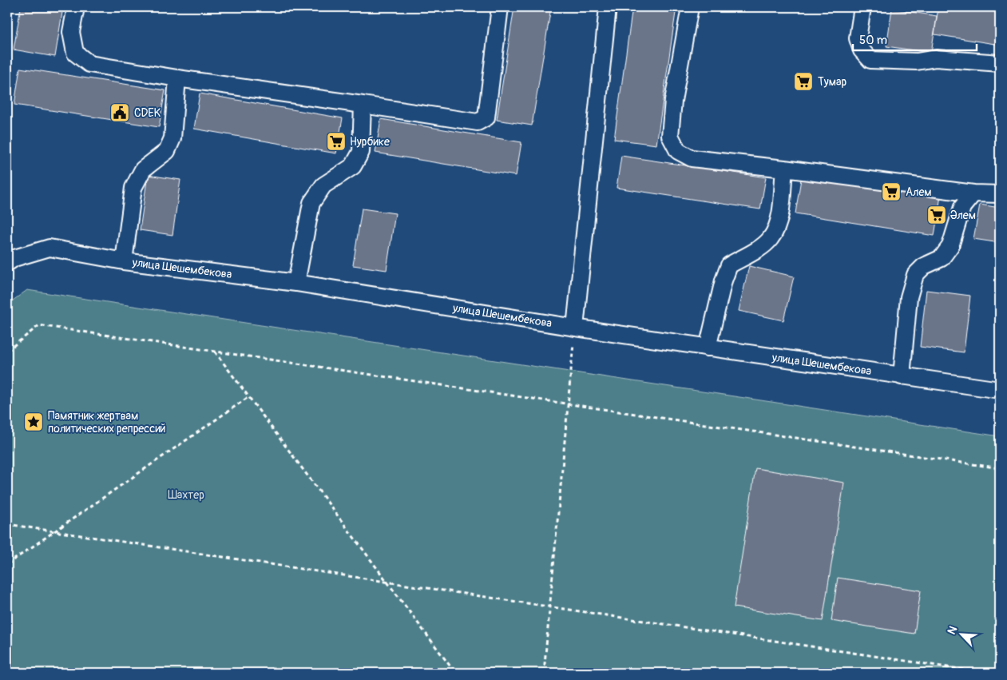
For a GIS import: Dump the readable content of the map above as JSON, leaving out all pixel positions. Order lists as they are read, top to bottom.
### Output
{
  "streets": {
    "street": ["улица Шешембекова"]
  },
  "parks": ["Шахтер"],
  "places": {
    "supermarket": [
      "Тумар",
      "Нурбике",
      "Алем",
      "Әлем"
    ],
    "public building": ["CDEK"],
    "place": ["Памятник жертвам политических репрессий"]
  },
  "scale_bar": "50 m",
  "north": "top left"
}
